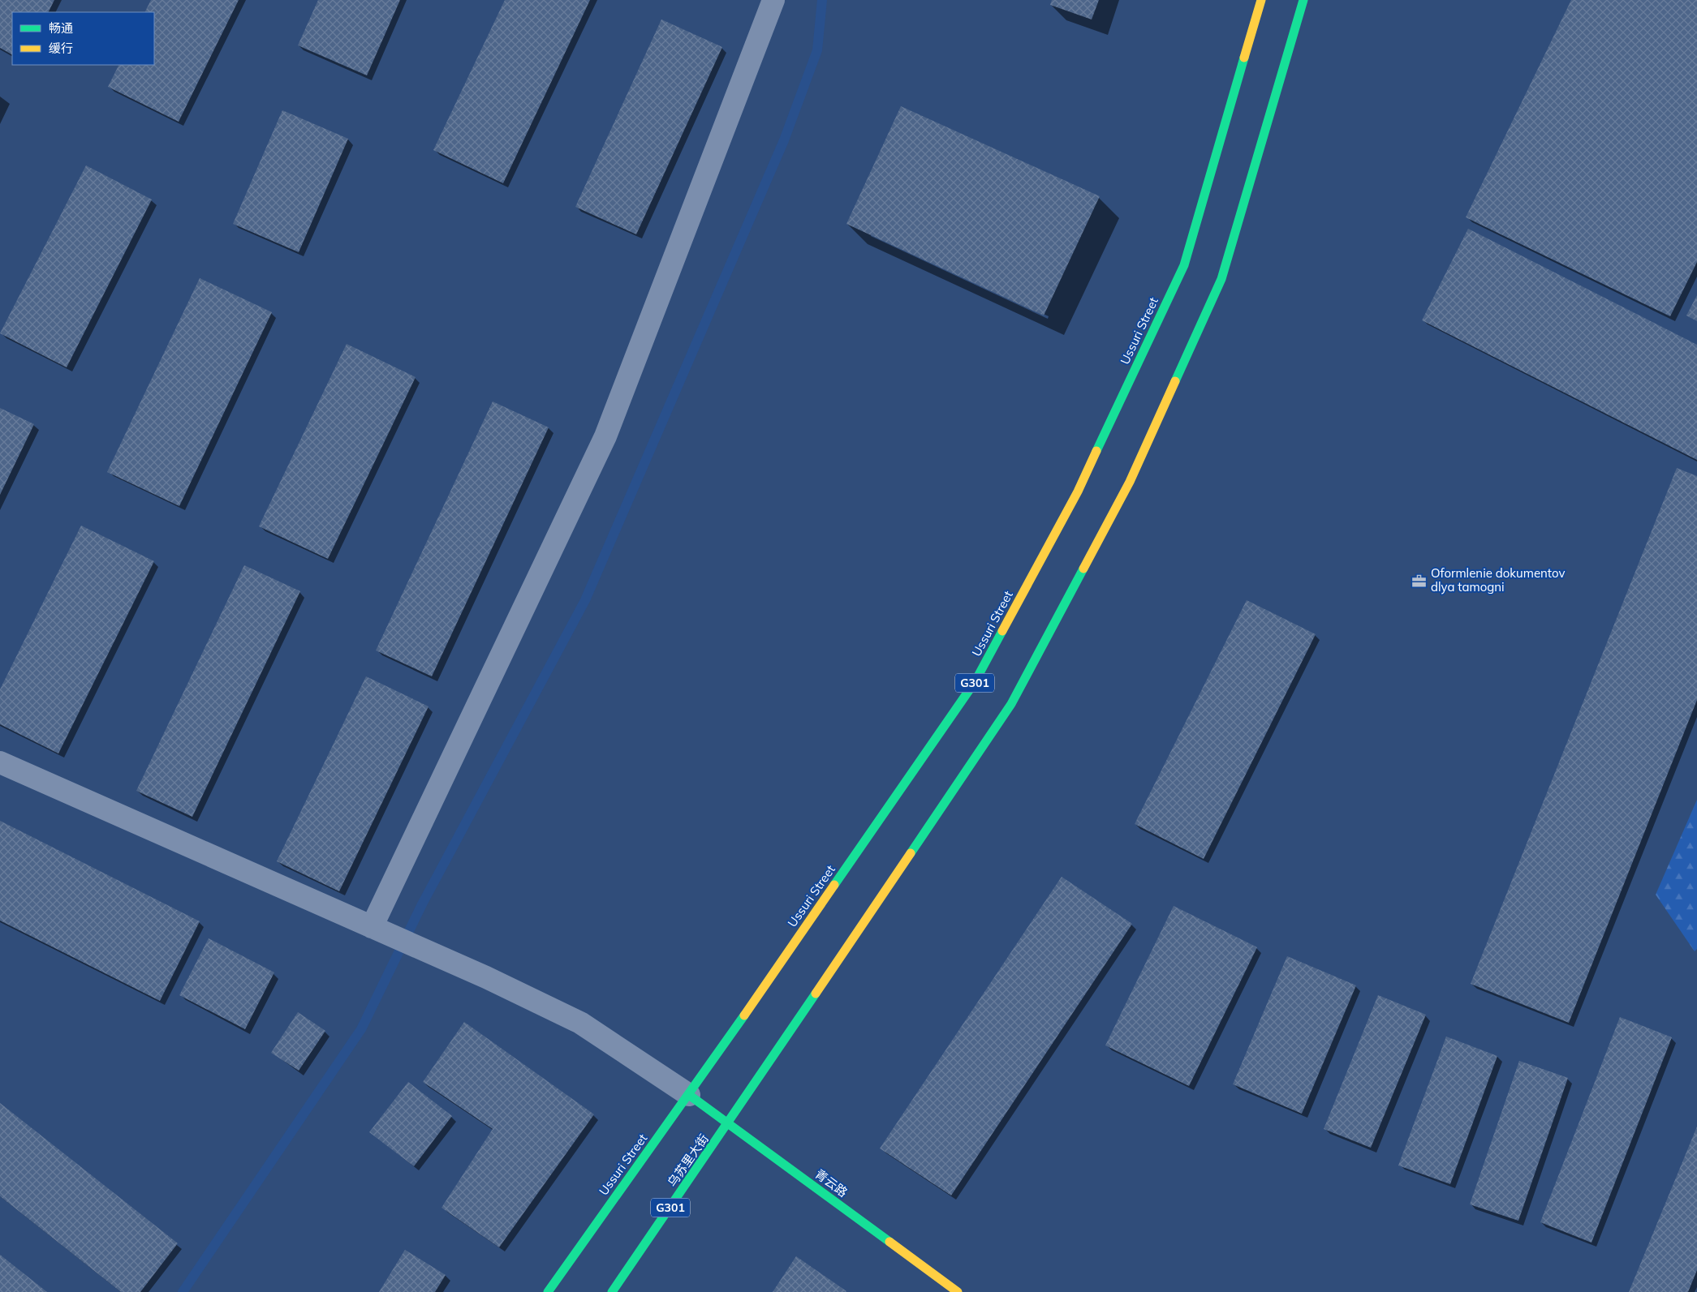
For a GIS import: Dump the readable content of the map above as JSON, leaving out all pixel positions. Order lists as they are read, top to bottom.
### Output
{
  "streets": {
    "main road": [
      "Ussuri Street",
      "G301",
      "乌苏里大街",
      "青云路"
    ]
  },
  "crossings": [
    ["Ussuri Street", "青云路"],
    ["G301", "乌苏里大街"],
    ["G301", "青云路"],
    ["乌苏里大街", "青云路"]
  ],
  "places": {
    "office": ["Oformlenie dokumentov dlya tamogni"]
  },
  "legend": ["畅通", "缓行"]
}
